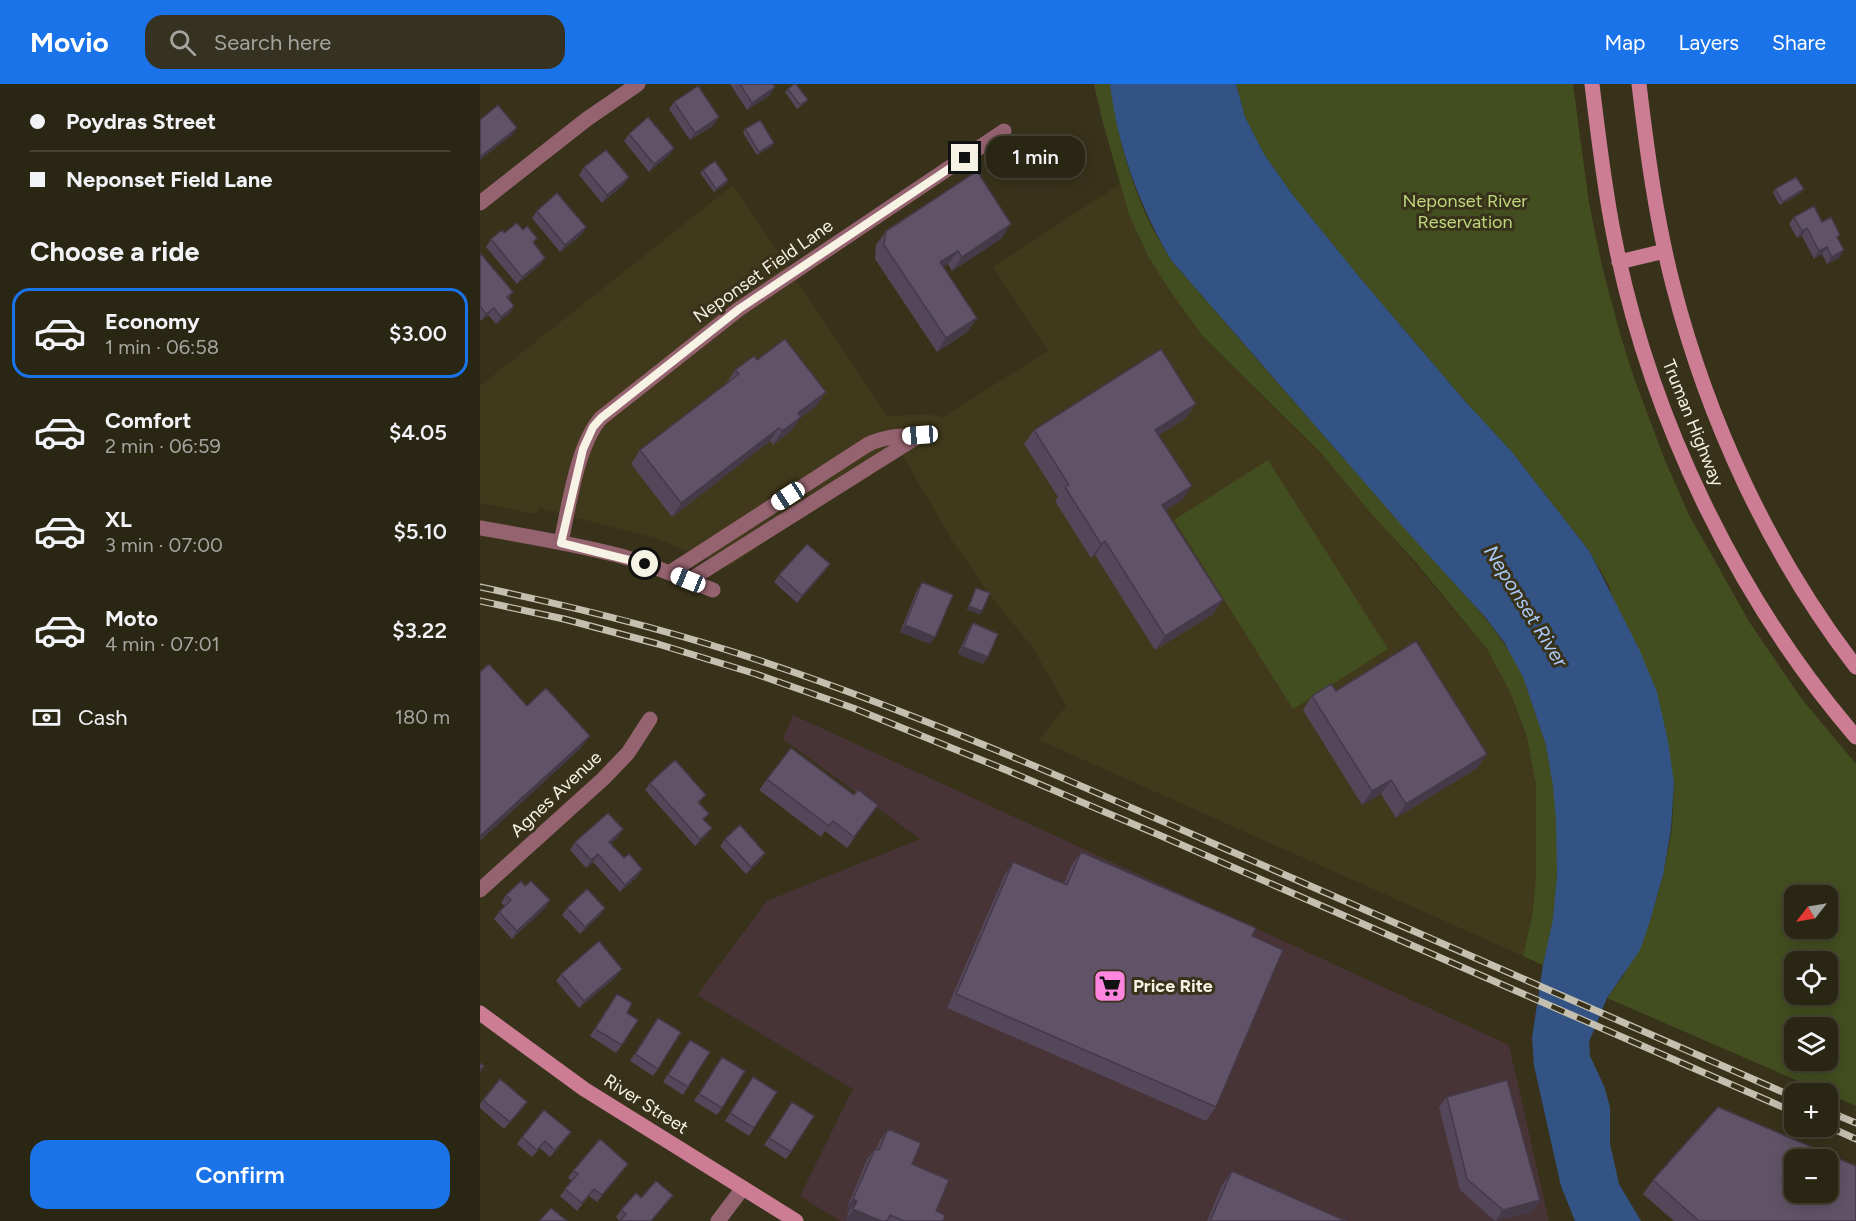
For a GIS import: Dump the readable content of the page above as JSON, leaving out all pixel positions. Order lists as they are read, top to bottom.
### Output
{
  "streets": {
    "main road": ["Truman Highway", "River Street"],
    "street": ["Neponset Field Lane", "Agnes Avenue"]
  },
  "water": ["Neponset River"],
  "parks": ["Neponset River Reservation"],
  "places": {
    "supermarket": ["Price Rite"]
  },
  "north": "bottom left",
  "page": {
    "header": "Movio",
    "search": "Search here",
    "nav": ["Map", "Layers", "Share"],
    "banner": ["Poydras Street", "Neponset Field Lane"],
    "bubble": "1 min",
    "heading": "Choose a ride",
    "list": [
      {
        "name": "Economy",
        "note": "1 min · 06:58",
        "value": "$3.00"
      },
      {
        "name": "Comfort",
        "note": "2 min · 06:59",
        "value": "$4.05"
      },
      {
        "name": "XL",
        "note": "3 min · 07:00",
        "value": "$5.10"
      },
      {
        "name": "Moto",
        "note": "4 min · 07:01",
        "value": "$3.22"
      }
    ],
    "pay": ["Cash", "180 m"],
    "map_buttons": ["+", "−"],
    "buttons": "Confirm"
  }
}
